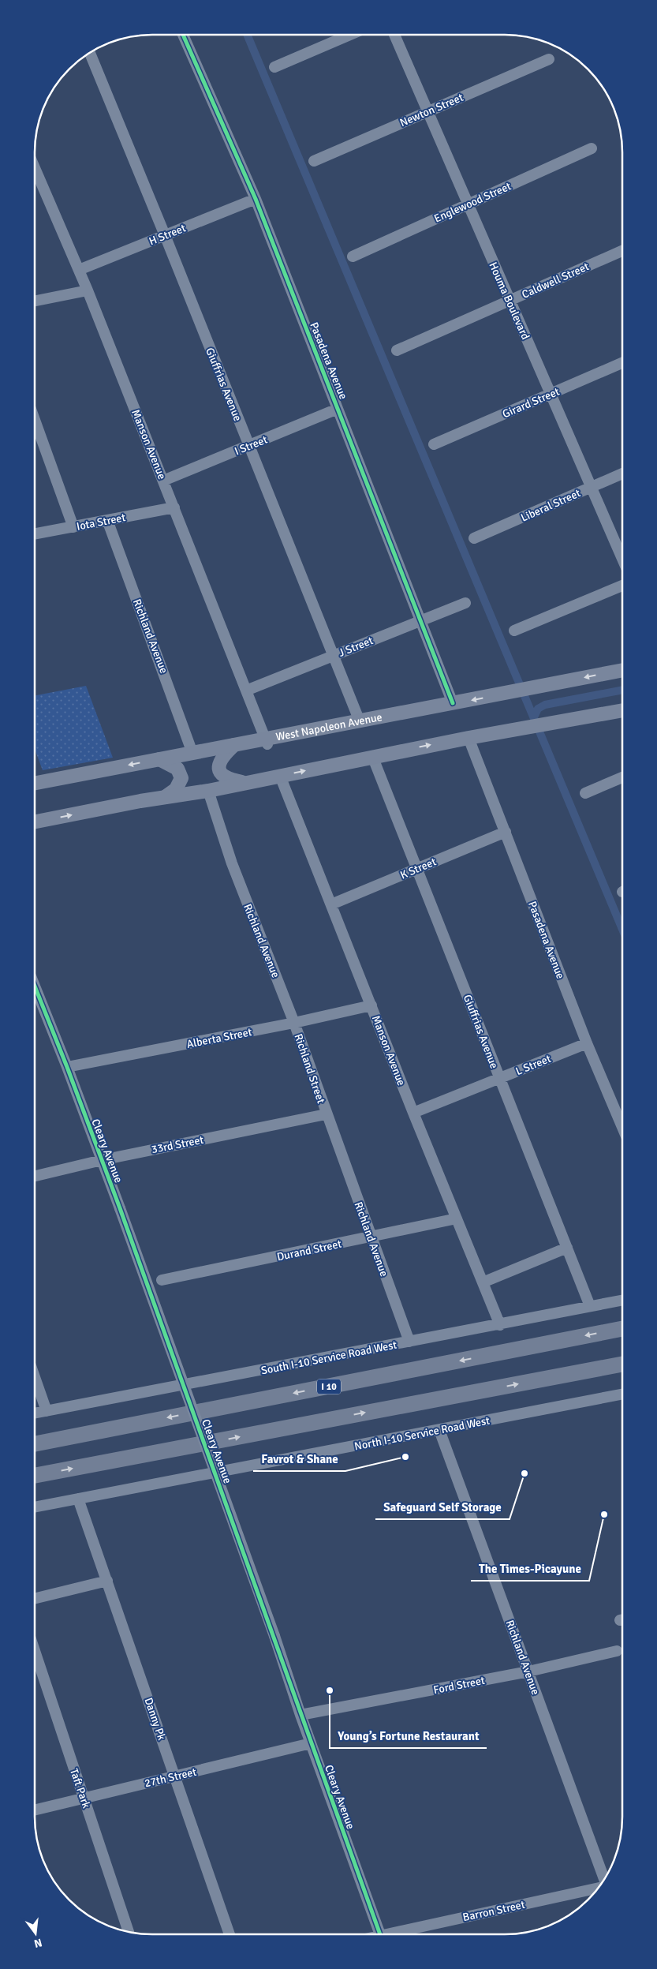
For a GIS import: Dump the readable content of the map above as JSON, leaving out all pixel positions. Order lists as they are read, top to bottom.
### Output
{
  "streets": {
    "highway": ["I 10"],
    "main road": ["West Napoleon Avenue"],
    "street": [
      "Newton Street",
      "Englewood Street",
      "H Street",
      "Caldwell Street",
      "Houma Boulevard",
      "Pasadena Avenue",
      "Giuffrias Avenue",
      "Girard Street",
      "Manson Avenue",
      "I Street",
      "Liberal Street",
      "Iota Street",
      "Richland Avenue",
      "J Street",
      "K Street",
      "Alberta Street",
      "L Street",
      "Richland Street",
      "33rd Street",
      "Cleary Avenue",
      "Durand Street",
      "South I-10 Service Road West",
      "North I-10 Service Road West",
      "Ford Street",
      "Danny Pk",
      "27th Street",
      "Taft Park",
      "Barron Street"
    ]
  },
  "crossings": [
    ["Newton Street", "Houma Boulevard"],
    ["Englewood Street", "Houma Boulevard"],
    ["H Street", "Pasadena Avenue"],
    ["H Street", "Giuffrias Avenue"],
    ["H Street", "Manson Avenue"],
    ["Caldwell Street", "Houma Boulevard"],
    ["Houma Boulevard", "Girard Street"],
    ["Houma Boulevard", "Liberal Street"],
    ["Pasadena Avenue", "I Street"],
    ["Pasadena Avenue", "J Street"],
    ["Pasadena Avenue", "West Napoleon Avenue"],
    ["Pasadena Avenue", "K Street"],
    ["Pasadena Avenue", "L Street"],
    ["Giuffrias Avenue", "I Street"],
    ["Giuffrias Avenue", "J Street"],
    ["Giuffrias Avenue", "West Napoleon Avenue"],
    ["Giuffrias Avenue", "K Street"],
    ["Giuffrias Avenue", "L Street"],
    ["Giuffrias Avenue", "South I-10 Service Road West"],
    ["Manson Avenue", "I Street"],
    ["Manson Avenue", "Iota Street"],
    ["Manson Avenue", "J Street"],
    ["Manson Avenue", "West Napoleon Avenue"],
    ["Manson Avenue", "K Street"],
    ["Manson Avenue", "Alberta Street"],
    ["Manson Avenue", "L Street"],
    ["Manson Avenue", "Durand Street"],
    ["Manson Avenue", "South I-10 Service Road West"],
    ["Iota Street", "Richland Avenue"],
    ["Richland Avenue", "West Napoleon Avenue"],
    ["Richland Avenue", "Alberta Street"],
    ["Richland Avenue", "Richland Street"],
    ["Richland Avenue", "33rd Street"],
    ["Richland Avenue", "Durand Street"],
    ["Richland Avenue", "South I-10 Service Road West"],
    ["Richland Avenue", "North I-10 Service Road West"],
    ["Richland Avenue", "Ford Street"],
    ["Alberta Street", "Richland Street"],
    ["Alberta Street", "Cleary Avenue"],
    ["Richland Street", "33rd Street"],
    ["33rd Street", "Cleary Avenue"],
    ["Cleary Avenue", "Ford Street"],
    ["Cleary Avenue", "27th Street"],
    ["North I-10 Service Road West", "Danny Pk"],
    ["Danny Pk", "27th Street"],
    ["27th Street", "Taft Park"]
  ],
  "places": [
    "Favrot & Shane",
    "Safeguard Self Storage",
    "The Times-Picayune",
    "Young’s Fortune Restaurant"
  ],
  "north": "bottom"
}
